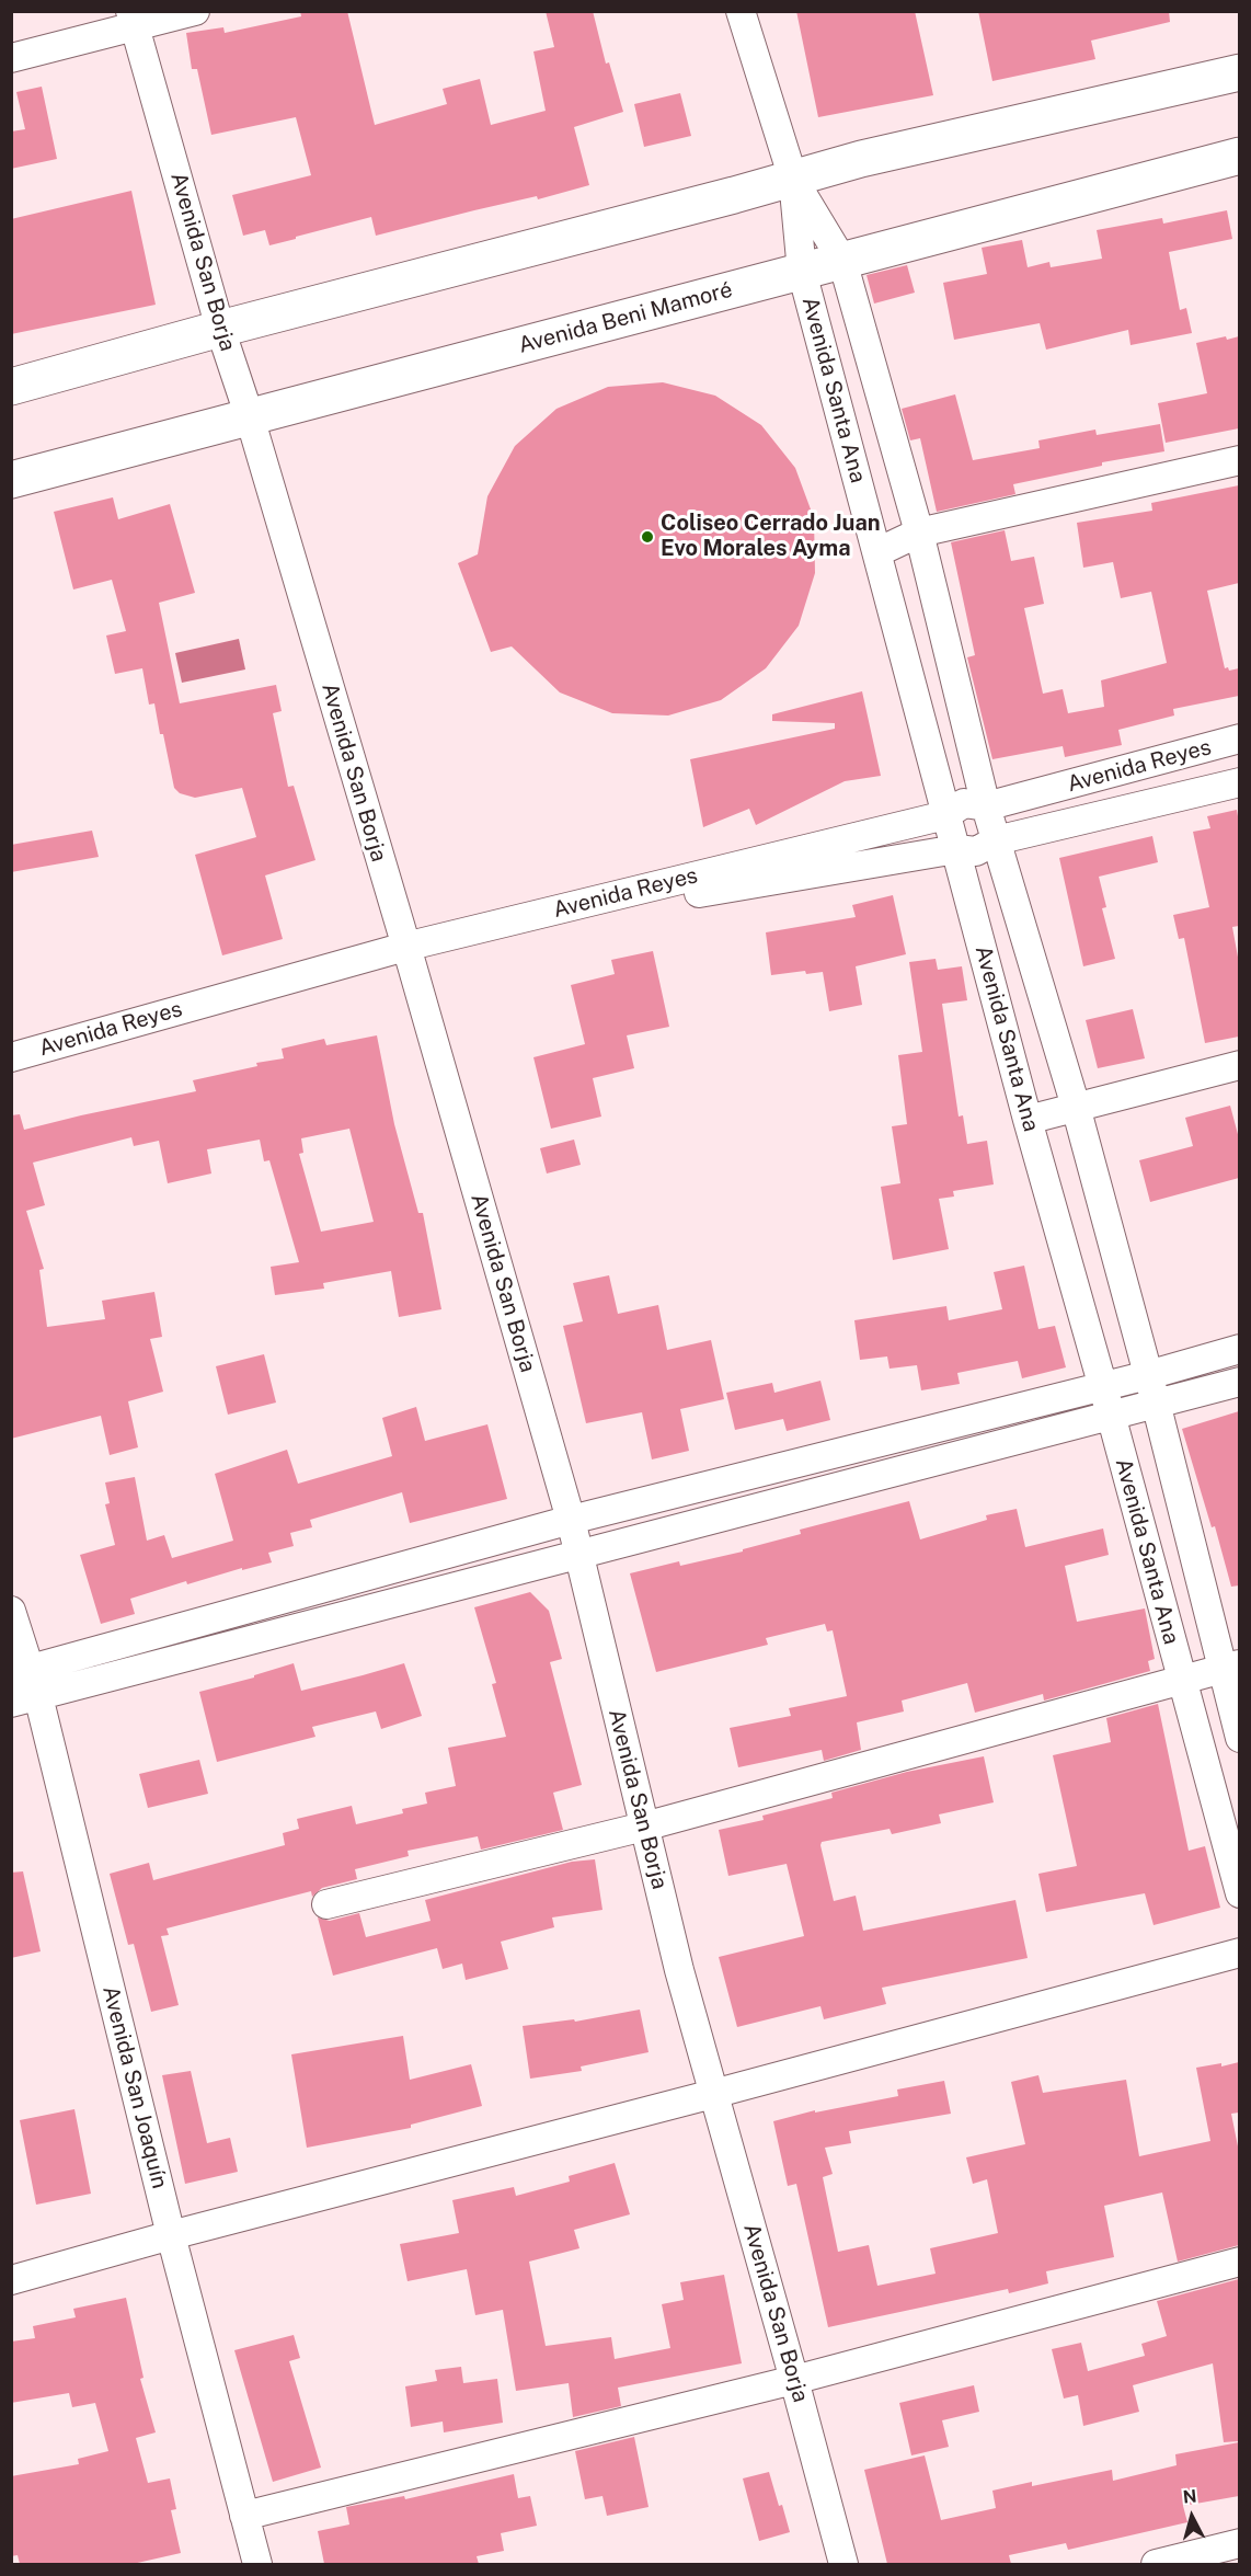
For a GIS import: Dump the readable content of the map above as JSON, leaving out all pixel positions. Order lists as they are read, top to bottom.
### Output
{
  "streets": {
    "street": [
      "Avenida San Borja",
      "Avenida Beni Mamoré",
      "Avenida Santa Ana",
      "Avenida Reyes",
      "Avenida San Joaquín"
    ]
  },
  "crossings": [
    ["Avenida San Borja", "Avenida Beni Mamoré"],
    ["Avenida San Borja", "Avenida Reyes"],
    ["Avenida Beni Mamoré", "Avenida Santa Ana"],
    ["Avenida Santa Ana", "Avenida Reyes"]
  ],
  "places": ["Coliseo Cerrado Juan Evo Morales Ayma"],
  "north": "top"
}
